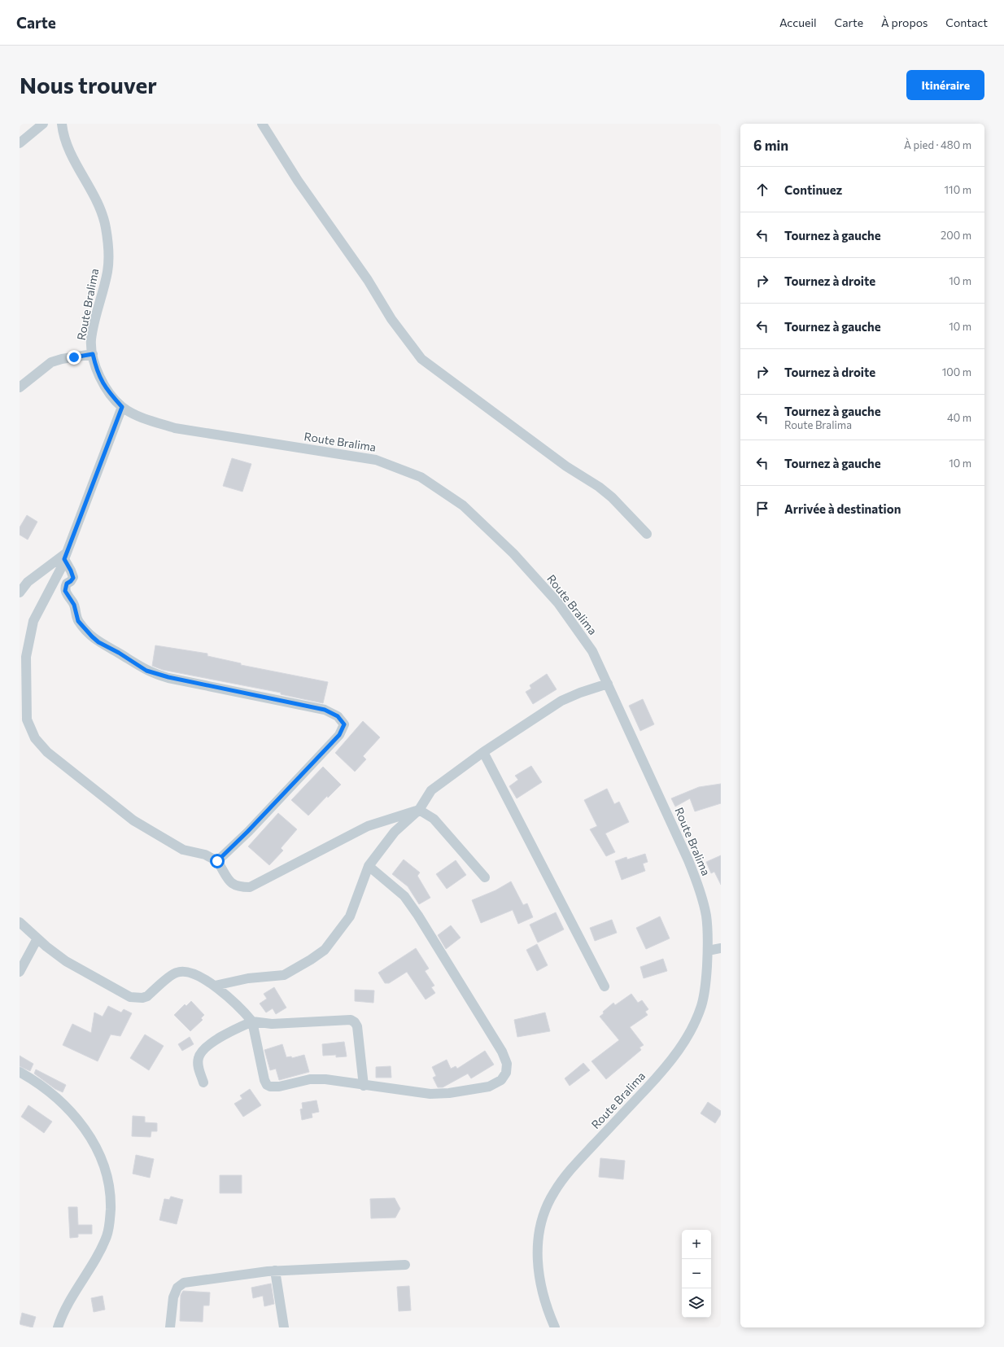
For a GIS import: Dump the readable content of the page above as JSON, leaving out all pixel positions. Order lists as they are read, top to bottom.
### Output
{
  "streets": {
    "street": ["Route Bralima"]
  },
  "page": {
    "header": "Carte",
    "nav": [
      "Accueil",
      "Carte",
      "À propos",
      "Contact"
    ],
    "buttons": "Itinéraire",
    "title": "Nous trouver",
    "heading": ["6 min", "À pied · 480 m"],
    "list": [
      ["Continuez", "110 m"],
      ["Tournez à gauche", "200 m"],
      ["Tournez à droite", "10 m"],
      ["Tournez à gauche", "10 m"],
      ["Tournez à droite", "100 m"],
      ["Tournez à gauche", "Route Bralima", "40 m"],
      ["Tournez à gauche", "10 m"],
      "Arrivée à destination"
    ],
    "map_buttons": ["+", "−"]
  }
}
